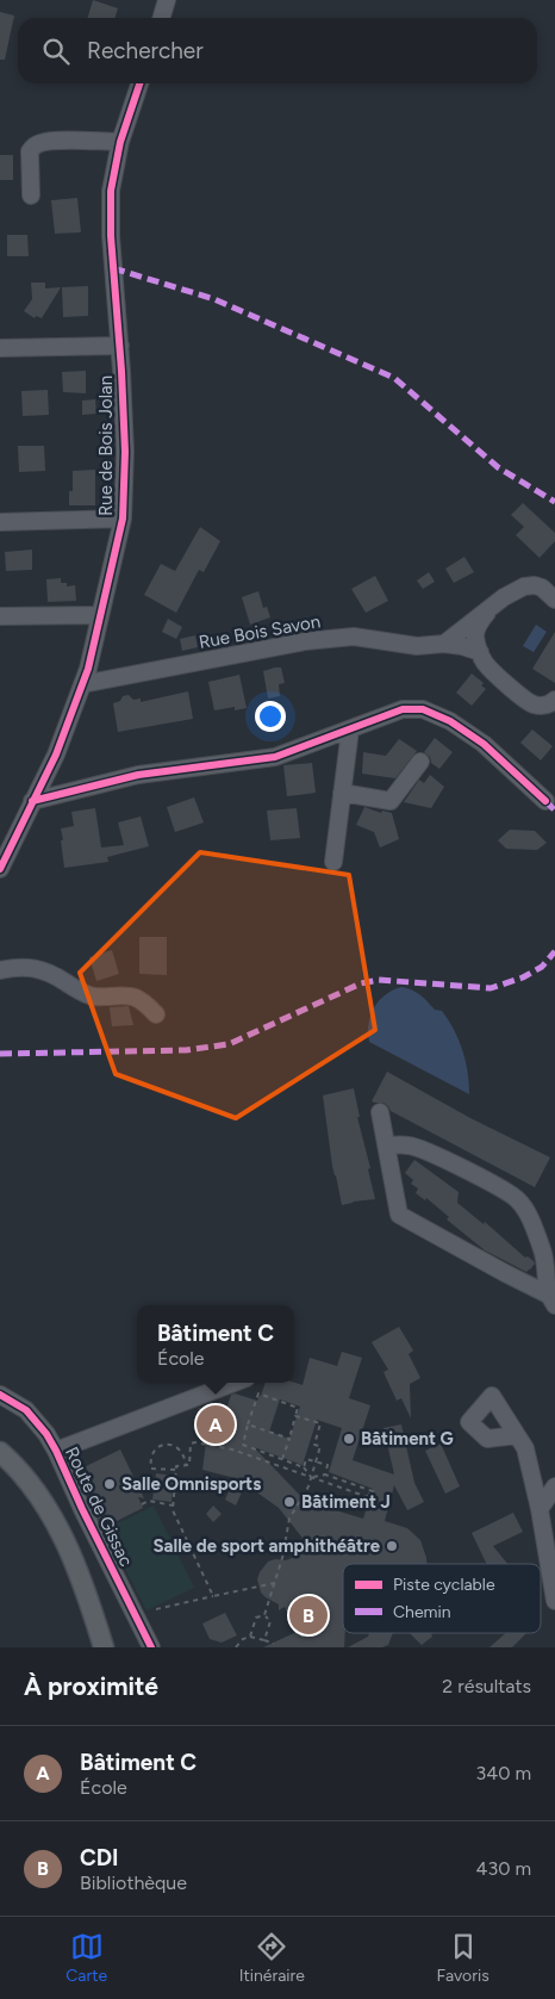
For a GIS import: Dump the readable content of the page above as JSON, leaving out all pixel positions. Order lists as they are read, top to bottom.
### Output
{
  "streets": {
    "street": ["Rue de Bois Jolan", "Rue Bois Savon", "Route de Gissac"]
  },
  "crossings": [
    ["Rue de Bois Jolan", "Rue Bois Savon"]
  ],
  "places": [
    "Bâtiment G",
    "Salle Omnisports",
    "Bâtiment J",
    "Salle de sport amphithéâtre"
  ],
  "legend": ["Piste cyclable", "Chemin"],
  "page": {
    "search": "Rechercher",
    "popup": ["Bâtiment C", "École"],
    "pins": ["A", "B"],
    "heading": ["À proximité", "2 résultats"],
    "list": [
      {
        "mark": "A",
        "name": "Bâtiment C",
        "note": "École",
        "value": "340 m"
      },
      {
        "mark": "B",
        "name": "CDI",
        "note": "Bibliothèque",
        "value": "430 m"
      }
    ],
    "nav": ["Carte", "Itinéraire", "Favoris"]
  }
}
